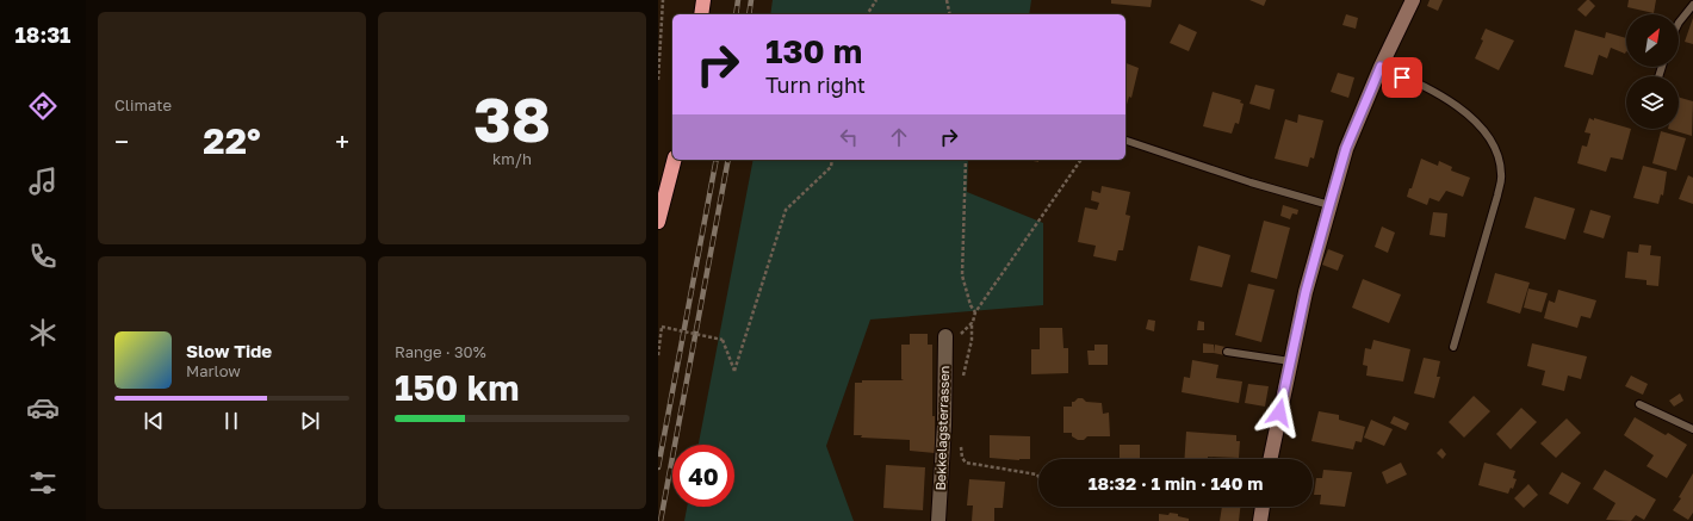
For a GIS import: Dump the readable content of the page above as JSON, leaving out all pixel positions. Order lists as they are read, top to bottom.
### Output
{
  "streets": {
    "street": ["Bekkelagsterrassen"]
  },
  "north": "top right",
  "page": {
    "tabs": "18:31",
    "tile": [
      "Climate",
      ["38", "km/h"],
      ["Range · 30%", "150 km"]
    ],
    "turn": ["130 m", "Turn right"],
    "heat": ["−", "22°", "+"],
    "song": ["Slow Tide", "Marlow"],
    "limit": "40",
    "trip": "18:32 · 1 min · 140 m"
  }
}
